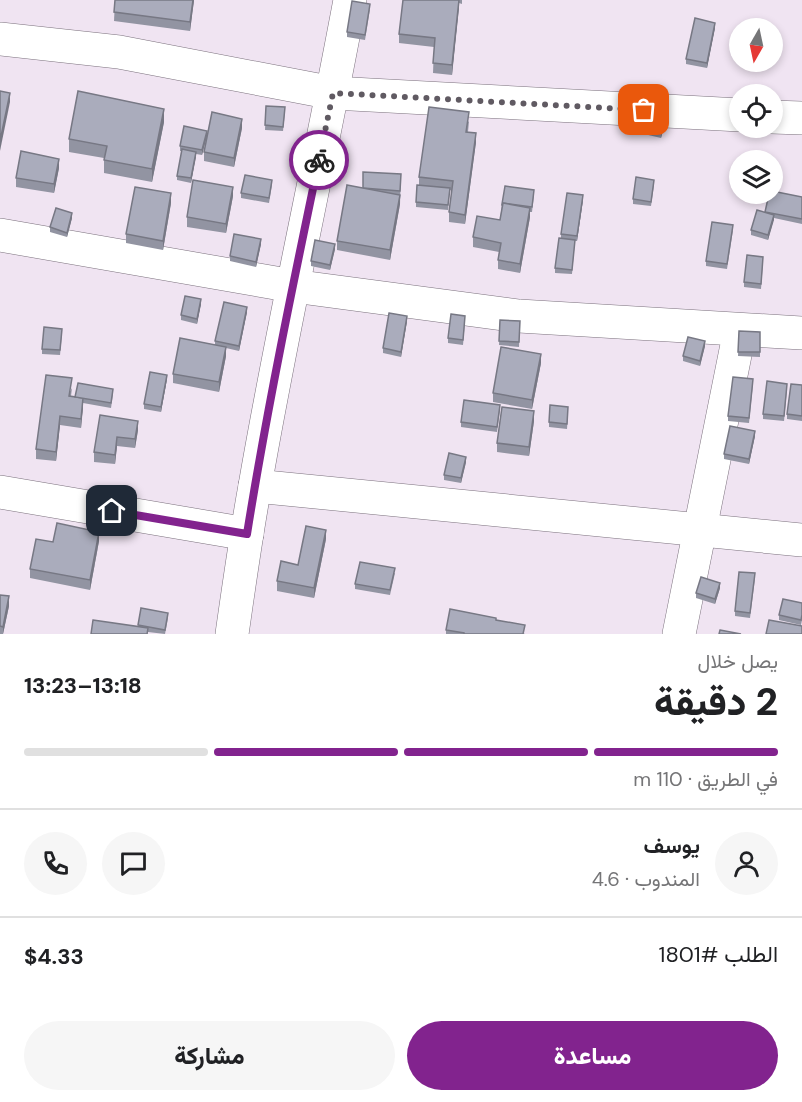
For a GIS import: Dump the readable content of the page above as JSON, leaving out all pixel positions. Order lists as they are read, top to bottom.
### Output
{
  "north": "bottom",
  "page": {
    "heading": ["2 دقيقة", "يصل خلال", "13:18–13:23"],
    "panel": [
      "يوسف",
      "المندوب · 4.6",
      "الطلب #1801",
      "$4.33"
    ],
    "bar": "في الطريق · 110 m",
    "buttons": ["مساعدة", "مشاركة"]
  }
}
